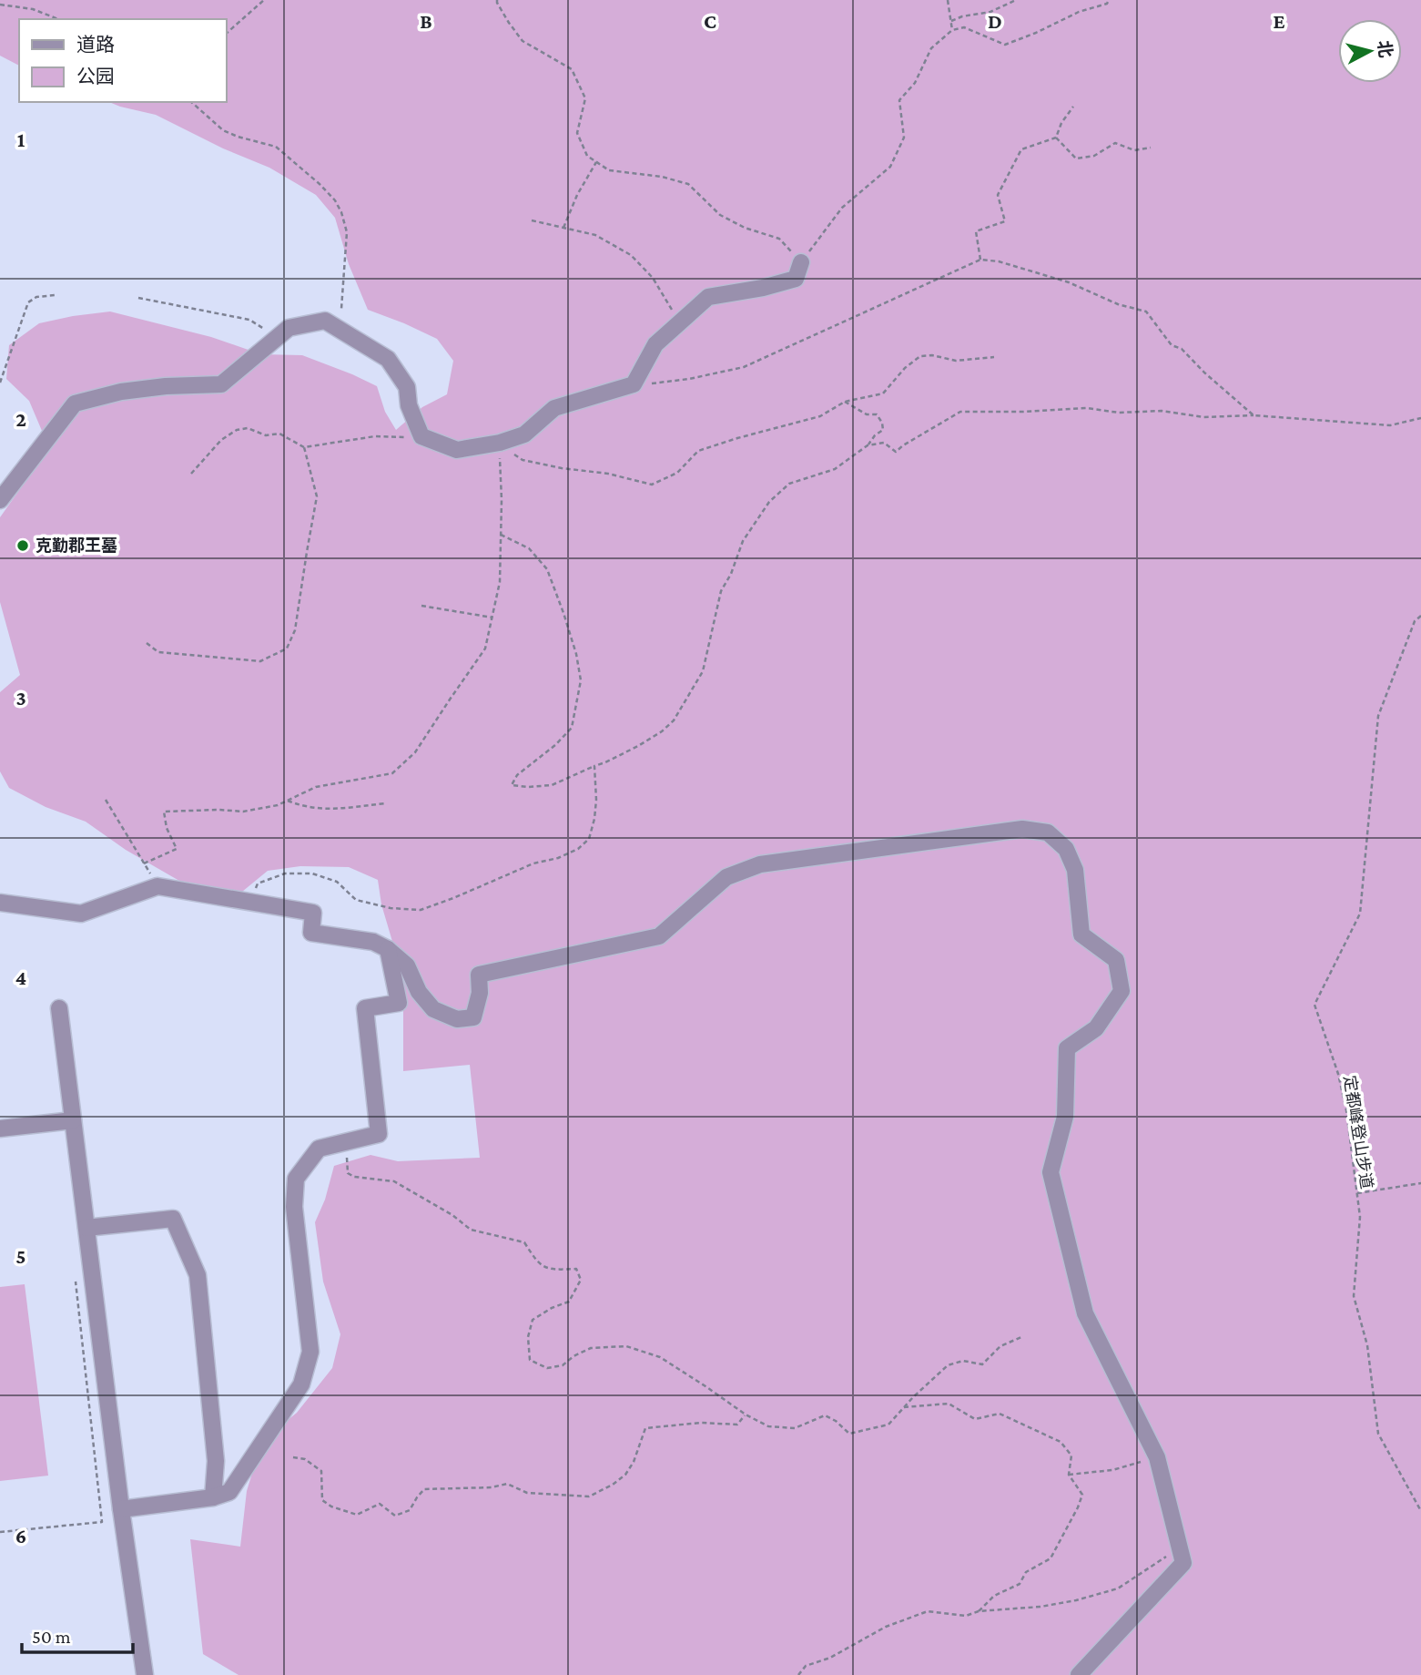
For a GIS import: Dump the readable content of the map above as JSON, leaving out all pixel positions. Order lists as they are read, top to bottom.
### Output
{
  "streets": {
    "path": ["定都峰登山步道"]
  },
  "places": ["克勤郡王墓"],
  "legend": ["道路", "公园"],
  "scale_bar": "50 m",
  "north": "right",
  "grid": {
    "columns": [
      "B",
      "C",
      "D",
      "E"
    ],
    "rows": [
      "1",
      "2",
      "3",
      "4",
      "5",
      "6"
    ]
  }
}
